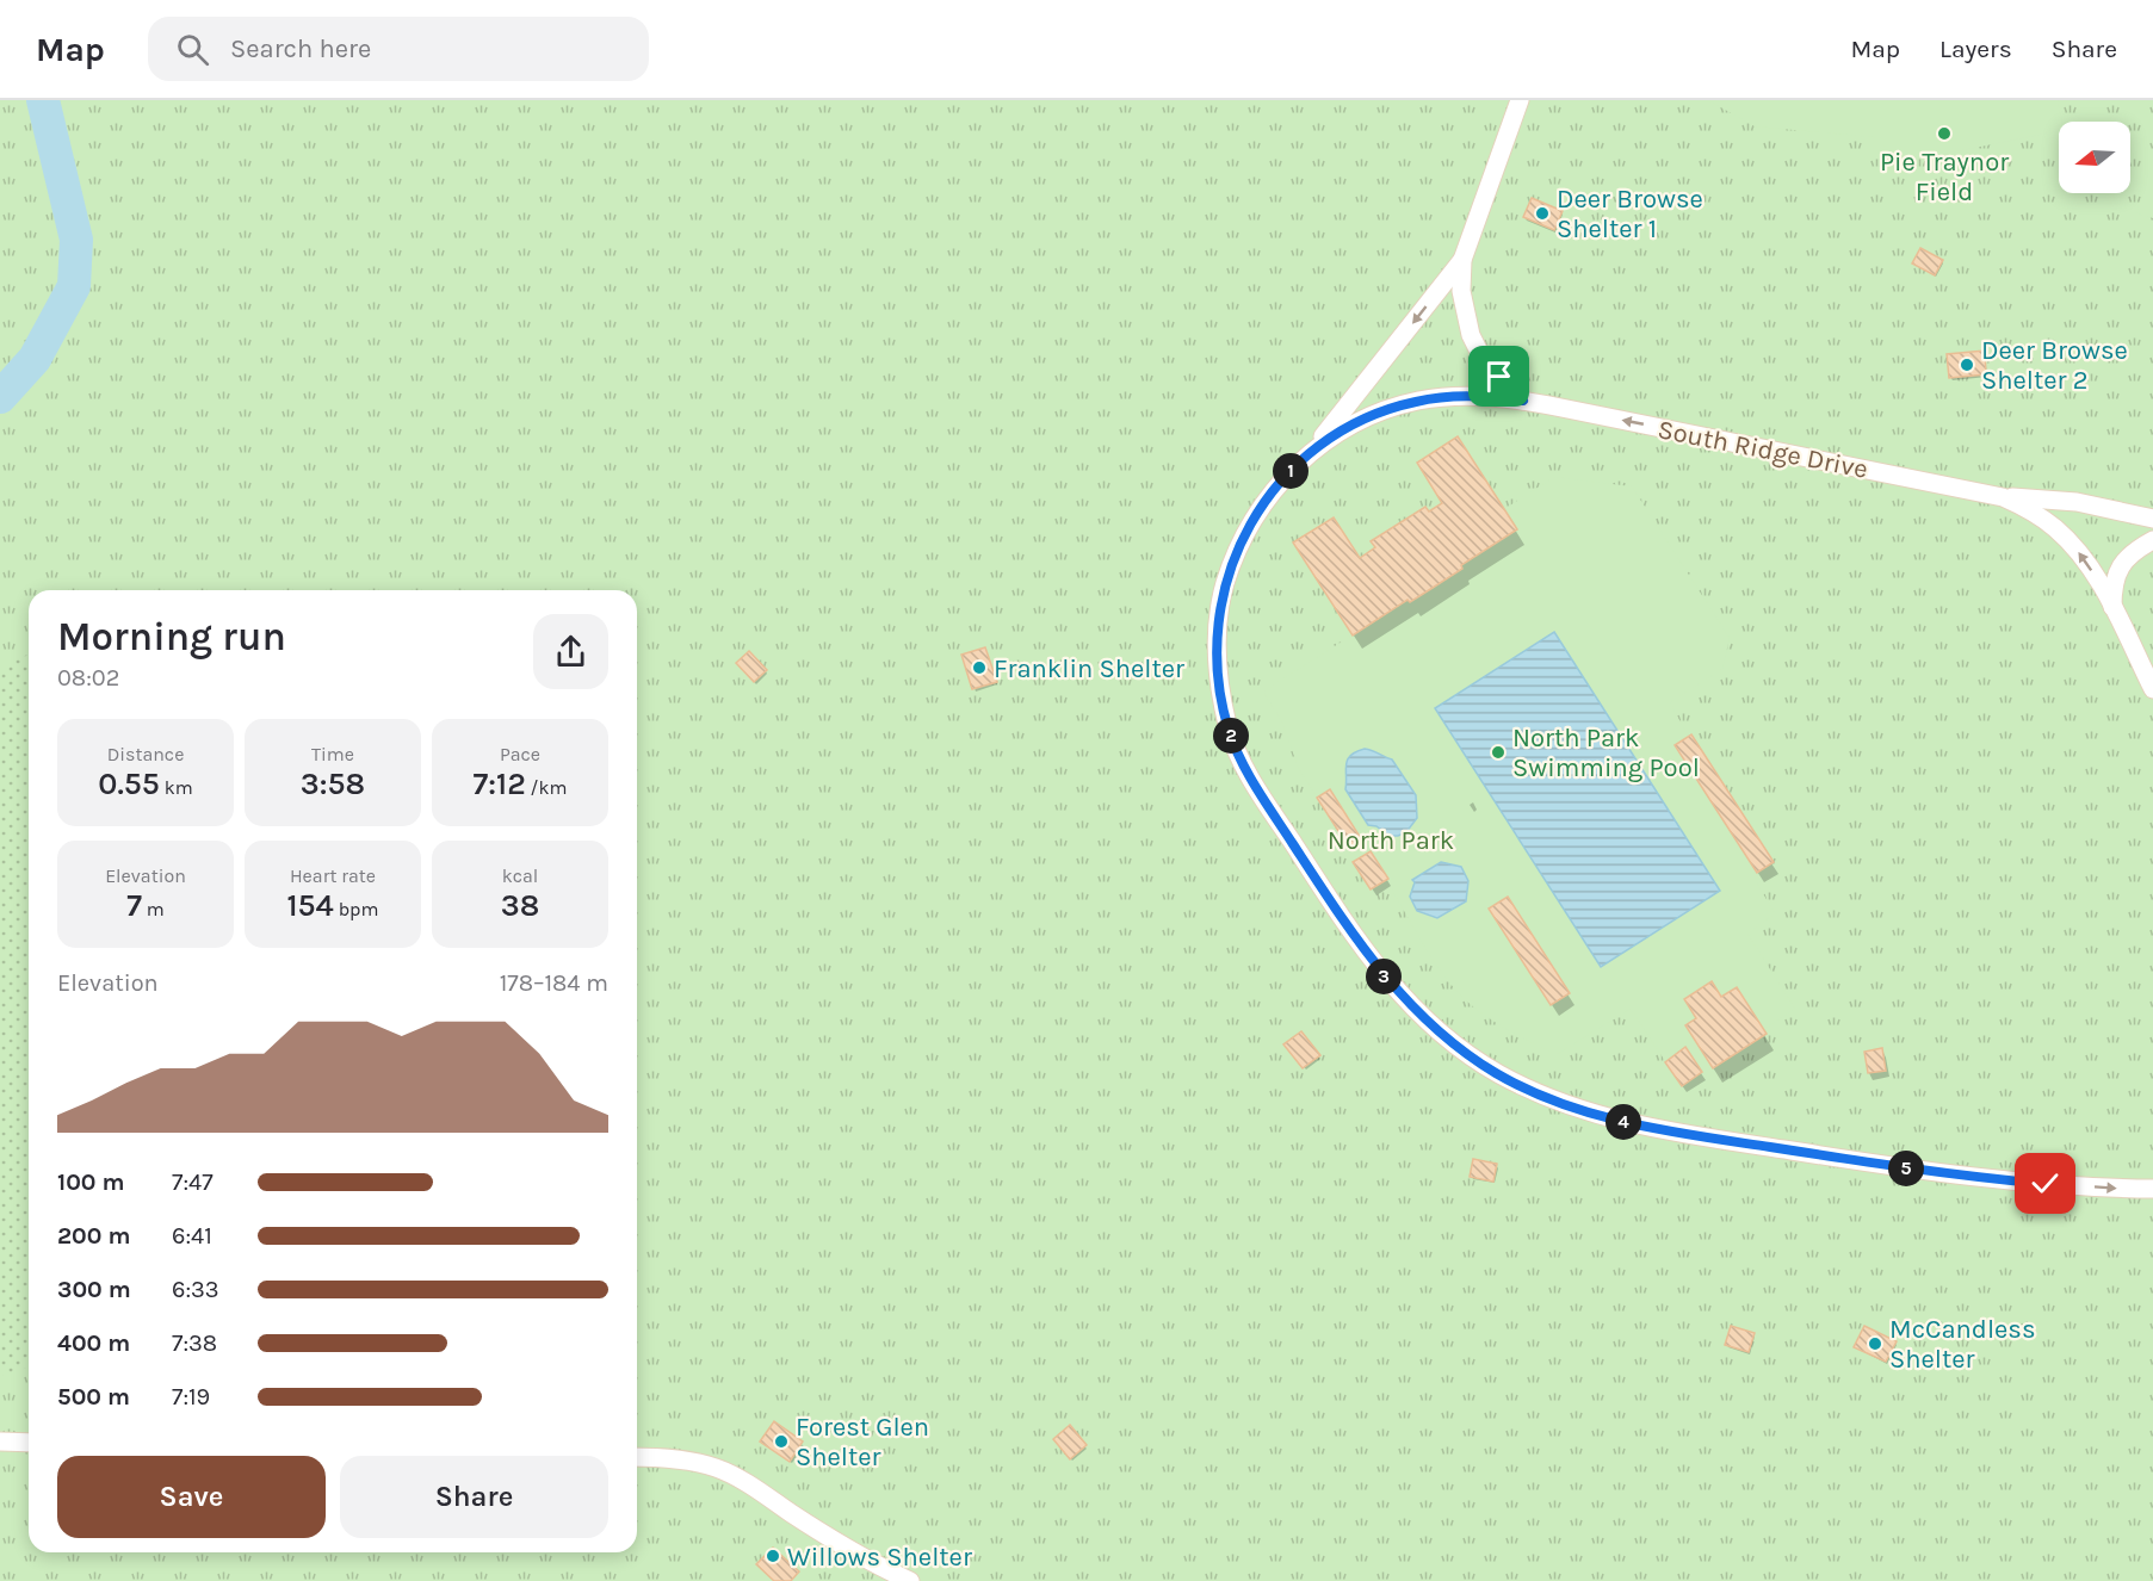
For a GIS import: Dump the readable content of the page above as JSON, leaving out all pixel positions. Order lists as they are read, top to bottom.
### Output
{
  "streets": {
    "street": ["South Ridge Drive"]
  },
  "parks": ["North Park"],
  "places": [
    "Pie Traynor Field",
    "Deer Browse Shelter 1",
    "Deer Browse Shelter 2",
    "Franklin Shelter",
    "North Park Swimming Pool",
    "McCandless Shelter",
    "Forest Glen Shelter",
    "Willows Shelter"
  ],
  "north": "left",
  "page": {
    "header": "Map",
    "search": "Search here",
    "nav": ["Map", "Layers", "Share"],
    "pins": [
      "1",
      "2",
      "3",
      "4",
      "5"
    ],
    "heading": ["Morning run", "08:02"],
    "stats": [
      ["Distance", "0.55 km"],
      ["Time", "3:58"],
      ["Pace", "7:12 /km"],
      ["Elevation", "7 m"],
      ["Heart rate", "154 bpm"],
      ["kcal", "38"]
    ],
    "chart": ["Elevation", "178–184 m"],
    "list": [
      {
        "name": "100 m",
        "note": "7:47"
      },
      {
        "name": "200 m",
        "note": "6:41"
      },
      {
        "name": "300 m",
        "note": "6:33"
      },
      {
        "name": "400 m",
        "note": "7:38"
      },
      {
        "name": "500 m",
        "note": "7:19"
      }
    ],
    "buttons": ["Save", "Share"]
  }
}
